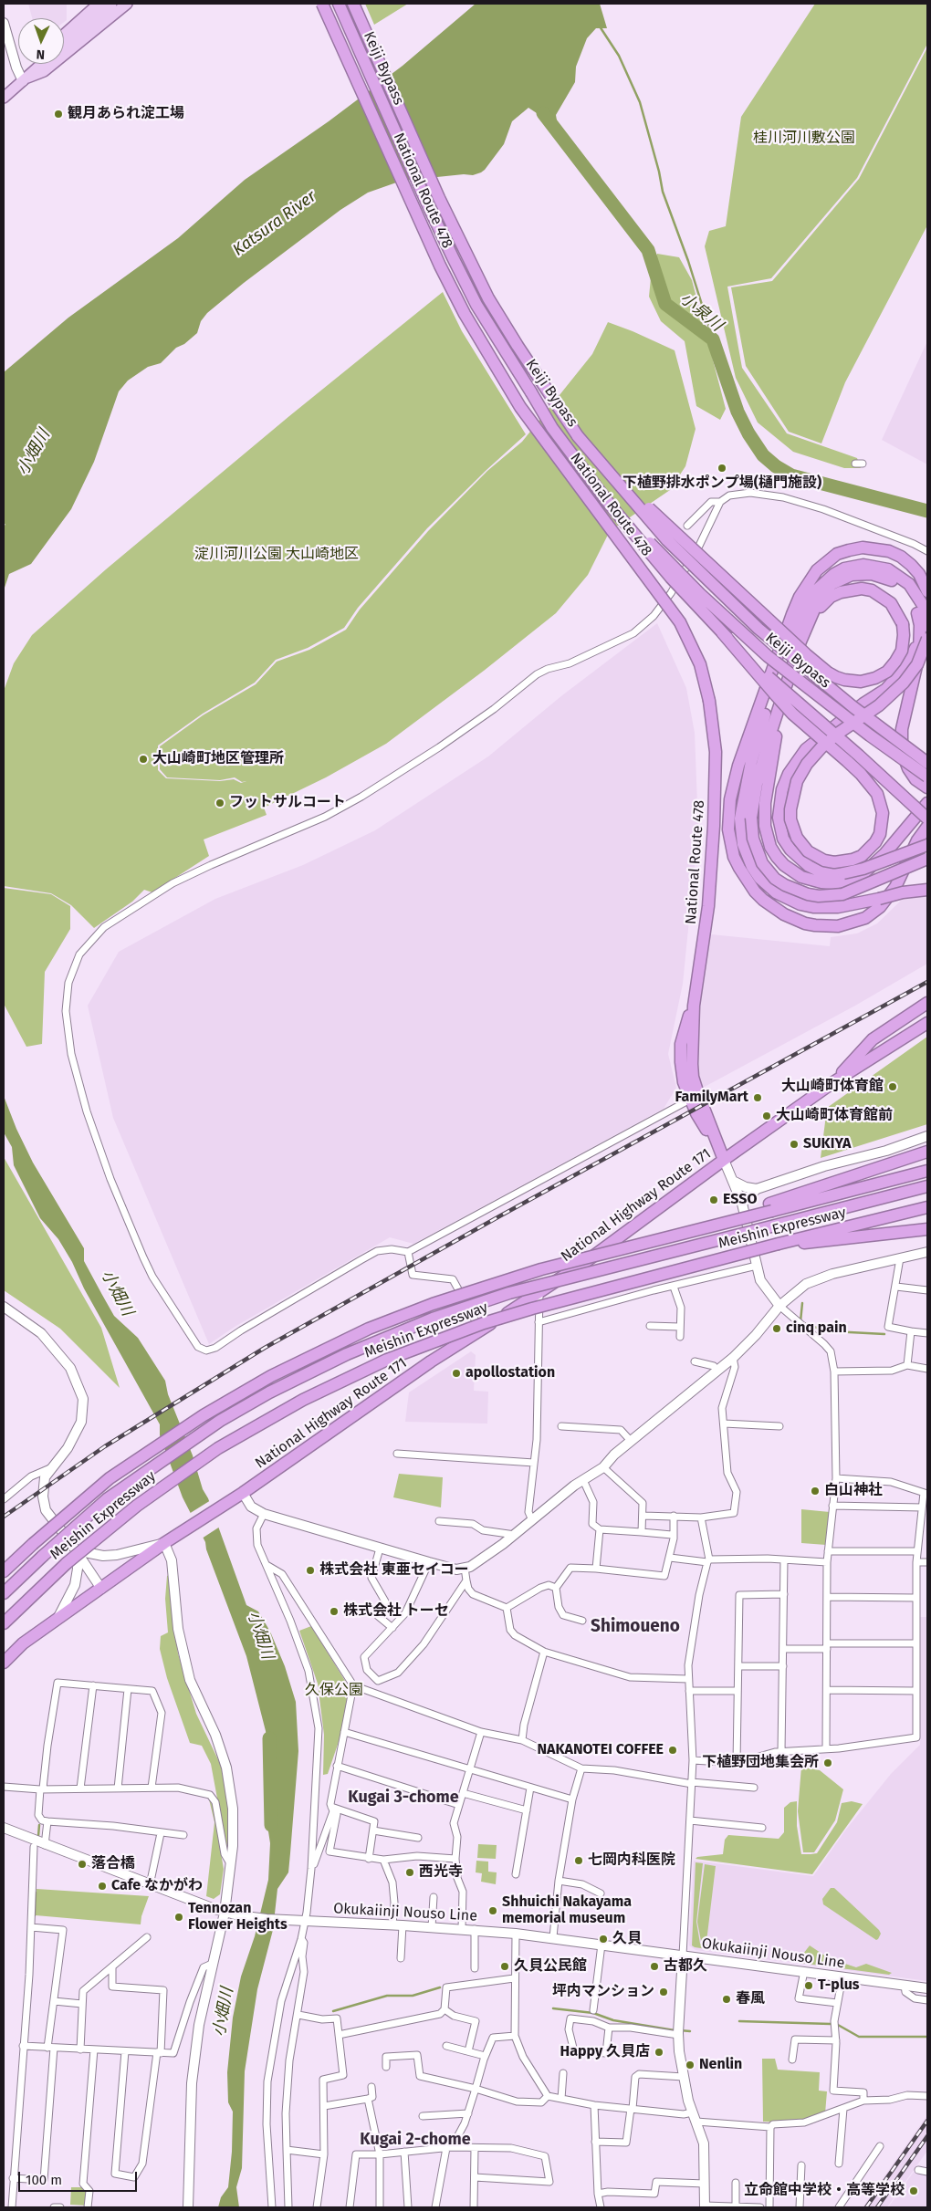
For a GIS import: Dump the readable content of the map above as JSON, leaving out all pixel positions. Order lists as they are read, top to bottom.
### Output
{
  "streets": {
    "highway": [
      "Keiji Bypass",
      "National Route 478",
      "National Highway Route 171",
      "Meishin Expressway"
    ],
    "main road": ["Okukaiinji Nouso Line"]
  },
  "crossings": [
    ["National Route 478", "National Highway Route 171"]
  ],
  "districts": ["Shimoueno", "Kugai 3-chome", "Kugai 2-chome"],
  "water": ["Katsura River", "小泉川", "小畑川"],
  "parks": ["桂川河川敷公園", "淀川河川公園 大山崎地区", "久保公園"],
  "places": [
    "観月あられ淀工場",
    "下植野排水ポンプ場(樋門施設)",
    "大山崎町地区管理所",
    "フットサルコート",
    "大山崎町体育館",
    "FamilyMart",
    "大山崎町体育館前",
    "SUKIYA",
    "ESSO",
    "cinq pain",
    "apollostation",
    "白山神社",
    "株式会社 東亜セイコー",
    "株式会社 トーセ",
    "NAKANOTEI COFFEE",
    "下植野団地集会所",
    "七岡内科医院",
    "落合橋",
    "西光寺",
    "Cafe なかがわ",
    "Shhuichi Nakayama memorial museum",
    "Tennozan Flower Heights",
    "久貝",
    "久貝公民館",
    "古都久",
    "T-plus",
    "坪内マンション",
    "春風",
    "Happy 久貝店",
    "Nenlin",
    "立命館中学校・高等学校"
  ],
  "scale_bar": "100 m",
  "north": "bottom"
}
